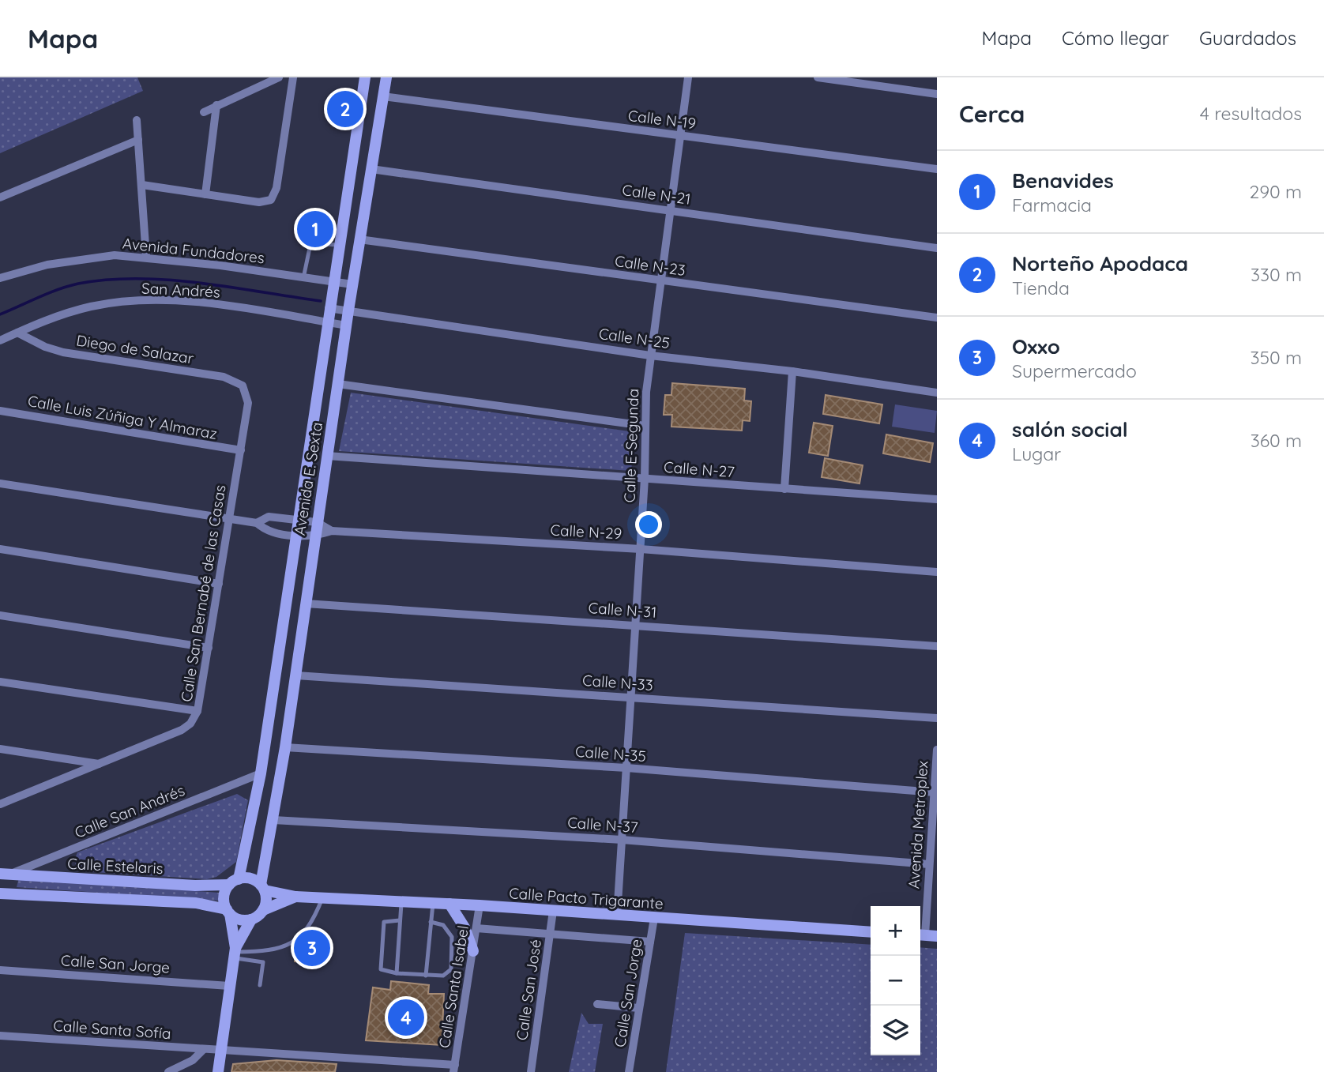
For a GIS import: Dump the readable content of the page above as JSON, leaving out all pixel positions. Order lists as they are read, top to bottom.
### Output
{
  "streets": {
    "street": [
      "Calle N-19",
      "Calle N-21",
      "Avenida Fundadores",
      "Calle N-23",
      "San Andrés",
      "Calle N-25",
      "Diego de Salazar",
      "Calle Luis Zúñiga Y Almaraz",
      "Calle E-Segunda",
      "Calle N-27",
      "Avenida E. Sexta",
      "Calle N-29",
      "Calle San Bernabé de las Casas",
      "Calle N-31",
      "Calle N-33",
      "Calle N-35",
      "Calle San Andrés",
      "Calle N-37",
      "Avenida Metroplex",
      "Calle Estelaris",
      "Calle Pacto Trigarante",
      "Calle San Jorge",
      "Calle Santa Isabel",
      "Calle San José",
      "Calle Santa Sofía"
    ]
  },
  "crossings": [
    ["Calle N-19", "Calle E-Segunda"],
    ["Calle N-19", "Avenida E. Sexta"],
    ["Calle N-21", "Calle E-Segunda"],
    ["Calle N-21", "Avenida E. Sexta"],
    ["Avenida Fundadores", "Avenida E. Sexta"],
    ["Calle N-23", "Calle E-Segunda"],
    ["Calle N-23", "Avenida E. Sexta"],
    ["San Andrés", "Diego de Salazar"],
    ["San Andrés", "Avenida E. Sexta"],
    ["Calle N-25", "Calle E-Segunda"],
    ["Calle N-25", "Avenida E. Sexta"],
    ["Diego de Salazar", "Calle San Bernabé de las Casas"],
    ["Calle Luis Zúñiga Y Almaraz", "Calle San Bernabé de las Casas"],
    ["Calle E-Segunda", "Calle N-27"],
    ["Calle E-Segunda", "Calle N-29"],
    ["Calle E-Segunda", "Calle N-31"],
    ["Calle E-Segunda", "Calle N-33"],
    ["Calle E-Segunda", "Calle N-35"],
    ["Calle E-Segunda", "Calle N-37"],
    ["Calle E-Segunda", "Calle Pacto Trigarante"],
    ["Calle N-27", "Avenida E. Sexta"],
    ["Avenida E. Sexta", "Calle N-29"],
    ["Avenida E. Sexta", "Calle N-31"],
    ["Avenida E. Sexta", "Calle N-33"],
    ["Avenida E. Sexta", "Calle N-35"],
    ["Avenida E. Sexta", "Calle San Andrés"],
    ["Avenida E. Sexta", "Calle N-37"],
    ["Avenida E. Sexta", "Calle Estelaris"],
    ["Avenida E. Sexta", "Calle Pacto Trigarante"],
    ["Calle N-35", "Avenida Metroplex"],
    ["Calle San Andrés", "Calle Estelaris"],
    ["Calle N-37", "Avenida Metroplex"],
    ["Calle Estelaris", "Calle Pacto Trigarante"],
    ["Calle Pacto Trigarante", "Calle San Jorge"],
    ["Calle Pacto Trigarante", "Calle Santa Isabel"],
    ["Calle Pacto Trigarante", "Calle San José"],
    ["Calle Santa Isabel", "Calle Santa Sofía"]
  ],
  "page": {
    "header": "Mapa",
    "nav": ["Mapa", "Cómo llegar", "Guardados"],
    "heading": ["Cerca", "4 resultados"],
    "pins": [
      "2",
      "1",
      "3",
      "4"
    ],
    "list": [
      {
        "mark": "1",
        "name": "Benavides",
        "note": "Farmacia",
        "value": "290 m"
      },
      {
        "mark": "2",
        "name": "Norteño Apodaca",
        "note": "Tienda",
        "value": "330 m"
      },
      {
        "mark": "3",
        "name": "Oxxo",
        "note": "Supermercado",
        "value": "350 m"
      },
      {
        "mark": "4",
        "name": "salón social",
        "note": "Lugar",
        "value": "360 m"
      }
    ],
    "map_buttons": ["+", "−"]
  }
}
